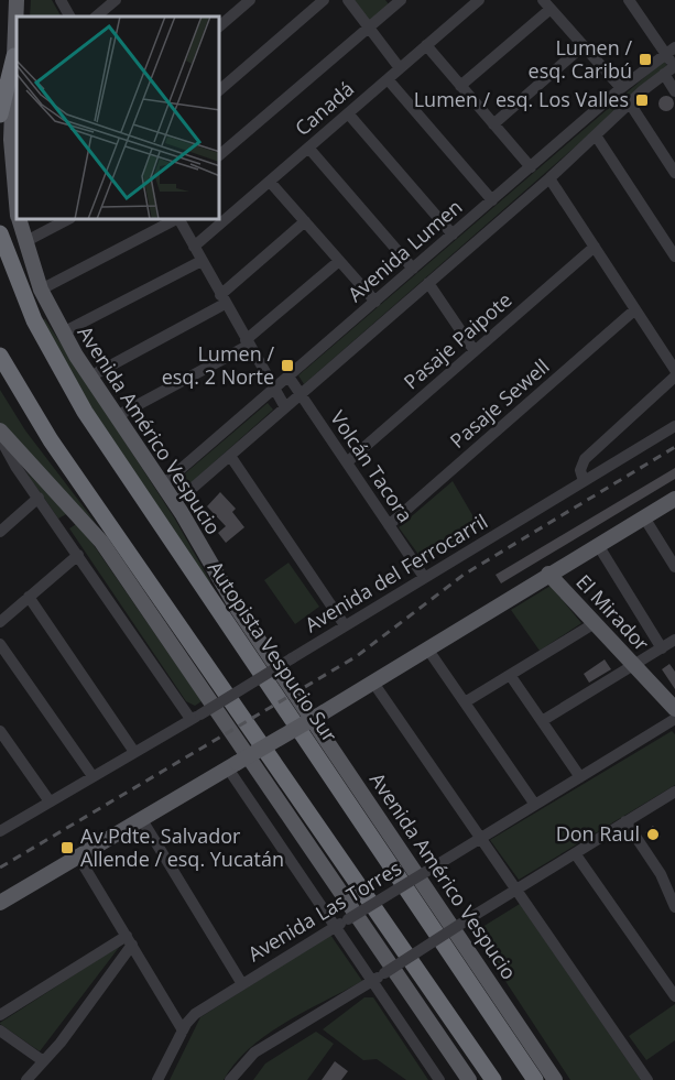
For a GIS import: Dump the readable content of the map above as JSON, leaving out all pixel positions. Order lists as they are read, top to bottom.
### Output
{
  "streets": {
    "highway": ["Autopista Vespucio Sur"],
    "main road": ["Avenida Américo Vespucio", "El Mirador"],
    "street": [
      "Canadá",
      "Avenida Lumen",
      "Pasaje Paipote",
      "Pasaje Sewell",
      "Volcán Tacora",
      "Avenida del Ferrocarril",
      "Avenida Las Torres"
    ]
  },
  "crossings": [
    ["Avenida Lumen", "Avenida Américo Vespucio"],
    ["Avenida Lumen", "Volcán Tacora"],
    ["Pasaje Paipote", "Volcán Tacora"],
    ["Pasaje Sewell", "Volcán Tacora"],
    ["Volcán Tacora", "Avenida del Ferrocarril"]
  ],
  "places": {
    "transit": [
      "Lumen / esq. Caribú",
      "Lumen / esq. Los Valles",
      "Lumen / esq. 2 Norte",
      "Av.Pdte. Salvador Allende / esq. Yucatán"
    ],
    "other": ["Don Raul"]
  }
}
